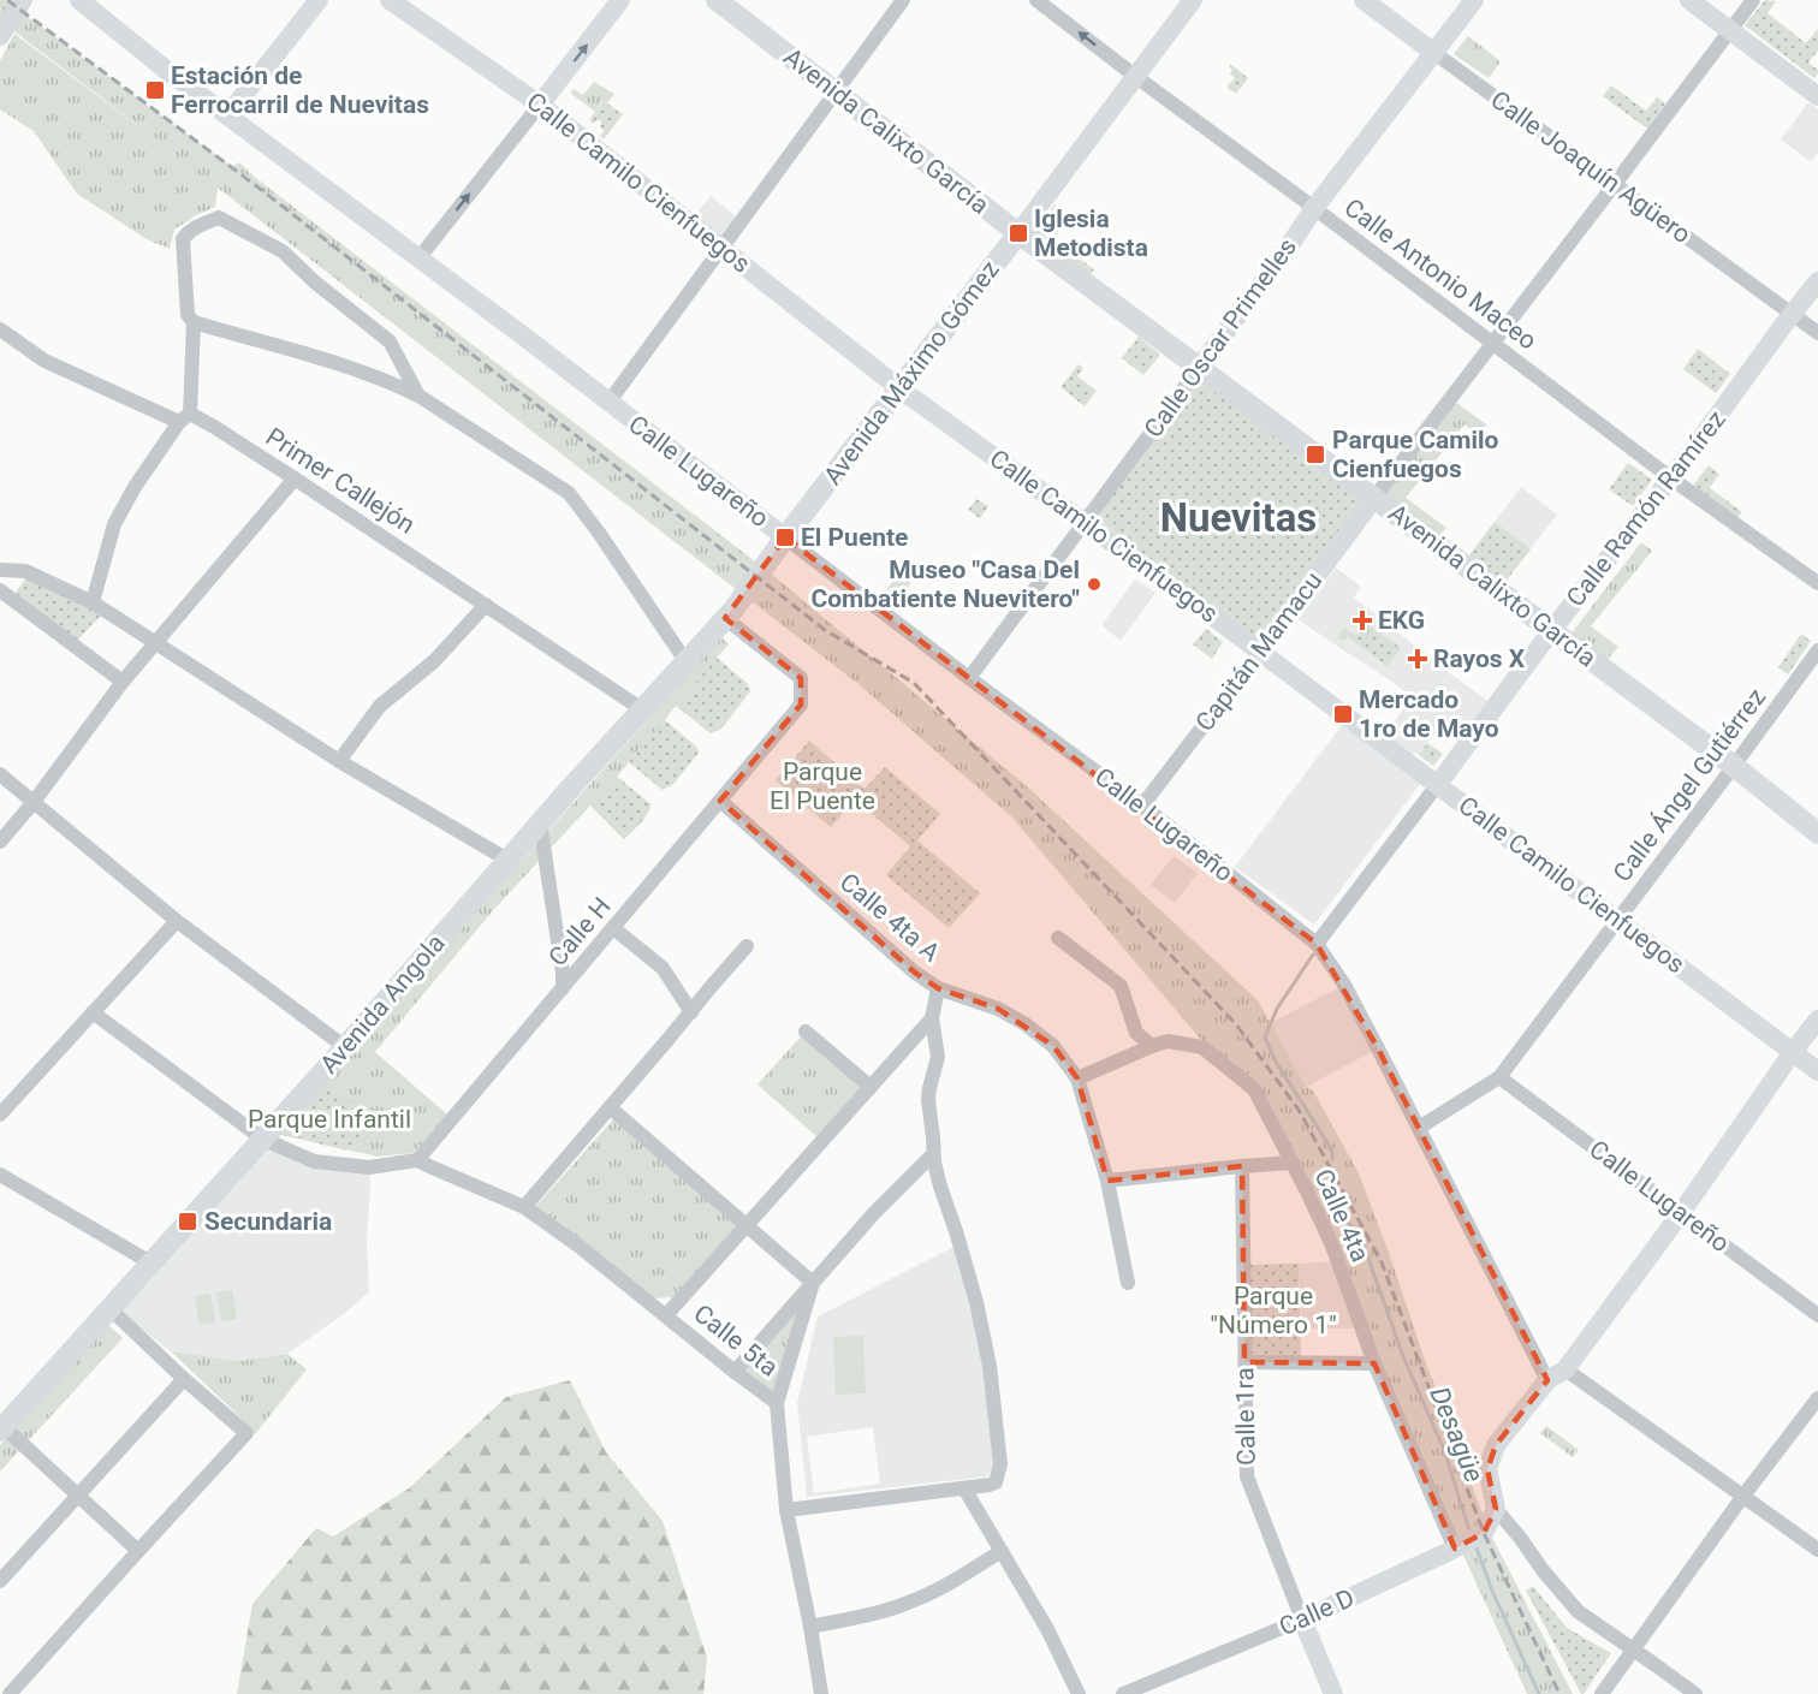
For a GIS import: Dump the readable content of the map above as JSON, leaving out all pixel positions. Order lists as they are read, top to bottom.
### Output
{
  "streets": {
    "main road": [
      "Avenida Calixto García",
      "Calle Joaquín Agüero",
      "Calle Camilo Cienfuegos",
      "Calle Oscar Primelles",
      "Avenida Máximo Gómez",
      "Calle Lugareño",
      "Calle Ramón Ramírez",
      "Capitán Mamacu",
      "Avenida Angola",
      "Calle 1ra",
      "Calle D"
    ],
    "street": [
      "Calle Antonio Maceo",
      "Primer Callejón",
      "Calle Ángel Gutiérrez",
      "Calle 4ta A",
      "Calle H",
      "Calle 4ta",
      "Calle 5ta"
    ]
  },
  "crossings": [
    ["Avenida Calixto García", "Calle Oscar Primelles"],
    ["Avenida Calixto García", "Avenida Máximo Gómez"],
    ["Avenida Calixto García", "Calle Ramón Ramírez"],
    ["Avenida Calixto García", "Capitán Mamacu"],
    ["Avenida Calixto García", "Calle Ángel Gutiérrez"],
    ["Calle Joaquín Agüero", "Calle Oscar Primelles"],
    ["Calle Joaquín Agüero", "Calle Ramón Ramírez"],
    ["Calle Camilo Cienfuegos", "Calle Oscar Primelles"],
    ["Calle Camilo Cienfuegos", "Avenida Máximo Gómez"],
    ["Calle Camilo Cienfuegos", "Calle Ramón Ramírez"],
    ["Calle Camilo Cienfuegos", "Capitán Mamacu"],
    ["Calle Camilo Cienfuegos", "Calle Ángel Gutiérrez"],
    ["Calle Antonio Maceo", "Calle Oscar Primelles"],
    ["Calle Antonio Maceo", "Avenida Máximo Gómez"],
    ["Calle Antonio Maceo", "Calle Ramón Ramírez"],
    ["Calle Oscar Primelles", "Calle Lugareño"],
    ["Avenida Máximo Gómez", "Calle Lugareño"],
    ["Calle Lugareño", "Calle Ramón Ramírez"],
    ["Calle Lugareño", "Capitán Mamacu"],
    ["Calle Lugareño", "Calle Ángel Gutiérrez"],
    ["Primer Callejón", "Avenida Angola"],
    ["Calle 4ta A", "Calle H"],
    ["Calle 4ta A", "Calle 4ta"],
    ["Calle H", "Avenida Angola"],
    ["Calle H", "Calle 5ta"],
    ["Calle 4ta", "Calle D"],
    ["Calle 1ra", "Calle D"]
  ],
  "districts": ["Nuevitas"],
  "water": ["Desagüe"],
  "parks": ["Parque El Puente", "Parque Infantil", "Parque \"Número 1\""],
  "places": {
    "transit": [
      "Estación de Ferrocarril de Nuevitas",
      "Iglesia Metodista",
      "Parque Camilo Cienfuegos",
      "El Puente",
      "Mercado 1ro de Mayo",
      "Secundaria"
    ],
    "other": ["Museo \"Casa Del Combatiente Nuevitero\""],
    "health": ["EKG", "Rayos X"]
  }
}
